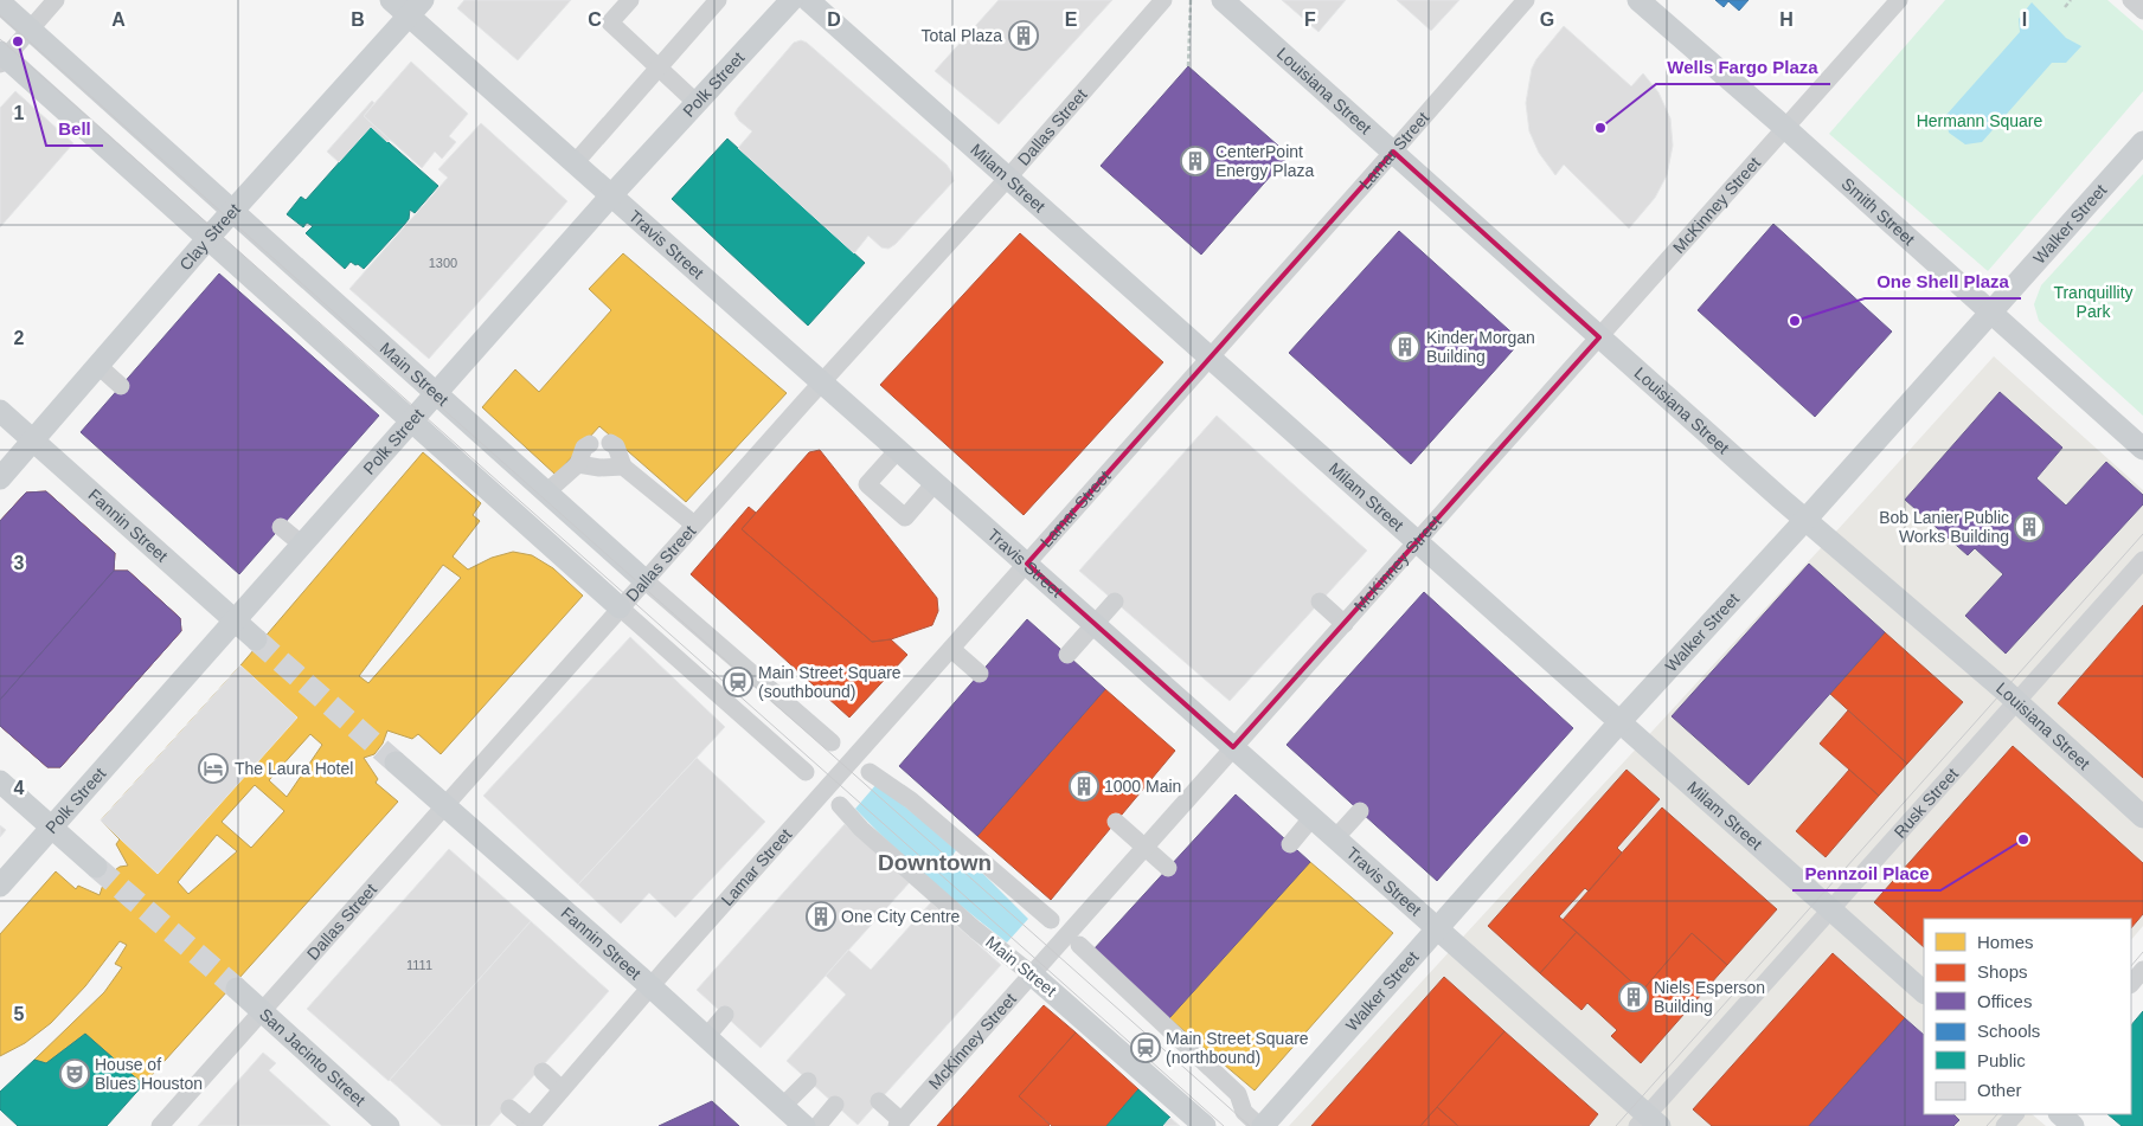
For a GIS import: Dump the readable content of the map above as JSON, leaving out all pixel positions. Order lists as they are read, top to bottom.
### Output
{
  "streets": {
    "main road": [
      "Polk Street",
      "Louisiana Street",
      "Milam Street",
      "Smith Street",
      "Walker Street",
      "Clay Street",
      "Travis Street",
      "Main Street",
      "Fannin Street",
      "San Jacinto Street"
    ],
    "street": [
      "Dallas Street",
      "Lamar Street",
      "McKinney Street",
      "Rusk Street"
    ]
  },
  "crossings": [
    ["Polk Street", "Travis Street"],
    ["Polk Street", "Main Street"],
    ["Polk Street", "Fannin Street"],
    ["Louisiana Street", "Lamar Street"],
    ["Louisiana Street", "McKinney Street"],
    ["Louisiana Street", "Walker Street"],
    ["Louisiana Street", "Rusk Street"],
    ["Dallas Street", "Milam Street"],
    ["Dallas Street", "Travis Street"],
    ["Dallas Street", "Main Street"],
    ["Dallas Street", "Fannin Street"],
    ["Dallas Street", "San Jacinto Street"],
    ["Lamar Street", "Milam Street"],
    ["Lamar Street", "Travis Street"],
    ["Lamar Street", "Fannin Street"],
    ["Milam Street", "McKinney Street"],
    ["Milam Street", "Walker Street"],
    ["Milam Street", "Rusk Street"],
    ["McKinney Street", "Smith Street"],
    ["McKinney Street", "Travis Street"],
    ["McKinney Street", "Main Street"],
    ["Smith Street", "Walker Street"],
    ["Walker Street", "Travis Street"],
    ["Clay Street", "Travis Street"],
    ["Clay Street", "Main Street"],
    ["Clay Street", "Fannin Street"],
    ["Travis Street", "Rusk Street"]
  ],
  "districts": ["Downtown"],
  "parks": ["Hermann Square", "Tranquillity Park"],
  "places": {
    "building": [
      "Total Plaza",
      "CenterPoint Energy Plaza",
      "Kinder Morgan Building",
      "Bob Lanier Public Works Building",
      "1000 Main",
      "One City Centre",
      "Niels Esperson Building"
    ],
    "other": [
      "Bell",
      "Wells Fargo Plaza",
      "One Shell Plaza",
      "Pennzoil Place"
    ],
    "station": ["Main Street Square (southbound)", "Main Street Square (northbound)"],
    "hotel": ["The Laura Hotel"],
    "theatre": ["House of Blues Houston"]
  },
  "house_numbers": ["1300", "1111"],
  "legend": [
    "Homes",
    "Shops",
    "Offices",
    "Schools",
    "Public",
    "Other"
  ],
  "grid": {
    "columns": [
      "A",
      "B",
      "C",
      "D",
      "E",
      "F",
      "G",
      "H",
      "I"
    ],
    "rows": [
      "1",
      "2",
      "3",
      "4",
      "5"
    ]
  }
}
